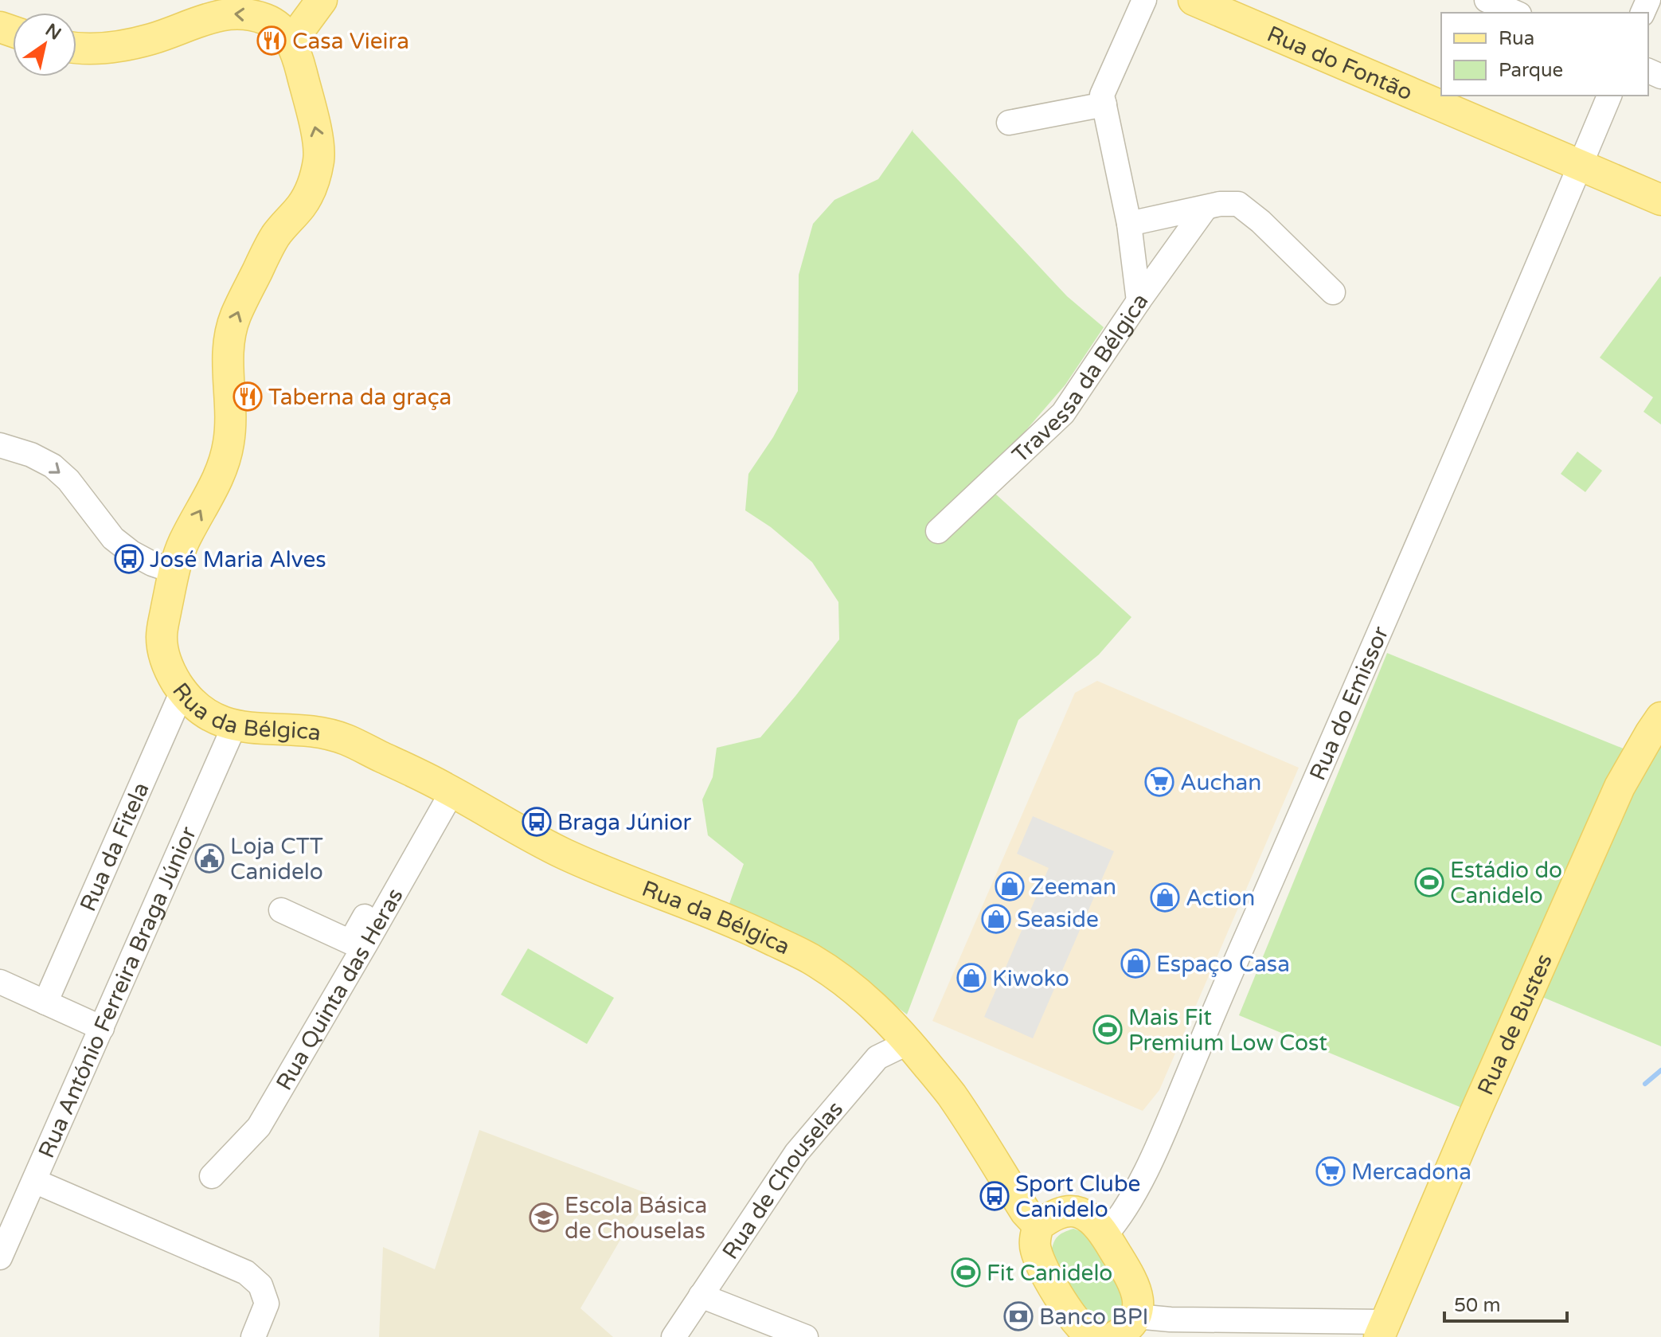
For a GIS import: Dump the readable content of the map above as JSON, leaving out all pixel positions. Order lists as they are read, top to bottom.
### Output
{
  "streets": {
    "main road": ["Rua do Fontão", "Rua da Bélgica", "Rua de Bustes"],
    "street": [
      "Travessa da Bélgica",
      "Rua do Emissor",
      "Rua da Fitela",
      "Rua Quinta das Heras",
      "Rua António Ferreira Braga Júnior",
      "Rua de Chouselas"
    ]
  },
  "crossings": [
    ["Rua do Fontão", "Rua do Emissor"],
    ["Rua da Bélgica", "Rua da Fitela"],
    ["Rua da Bélgica", "Rua Quinta das Heras"],
    ["Rua da Bélgica", "Rua António Ferreira Braga Júnior"],
    ["Rua da Bélgica", "Rua de Chouselas"]
  ],
  "places": {
    "restaurant": ["Casa Vieira", "Taberna da graça"],
    "bus stop": ["José Maria Alves", "Braga Júnior", "Sport Clube Canidelo"],
    "supermarket": ["Auchan", "Mercadona"],
    "public building": ["Loja CTT Canidelo"],
    "sports": ["Estádio do Canidelo", "Mais Fit Premium Low Cost", "Fit Canidelo"],
    "shop": [
      "Zeeman",
      "Action",
      "Seaside",
      "Espaço Casa",
      "Kiwoko"
    ],
    "school or university": ["Escola Básica de Chouselas"],
    "bank": ["Banco BPI"]
  },
  "legend": ["Rua", "Parque"],
  "scale_bar": "50 m",
  "north": "top right"
}
